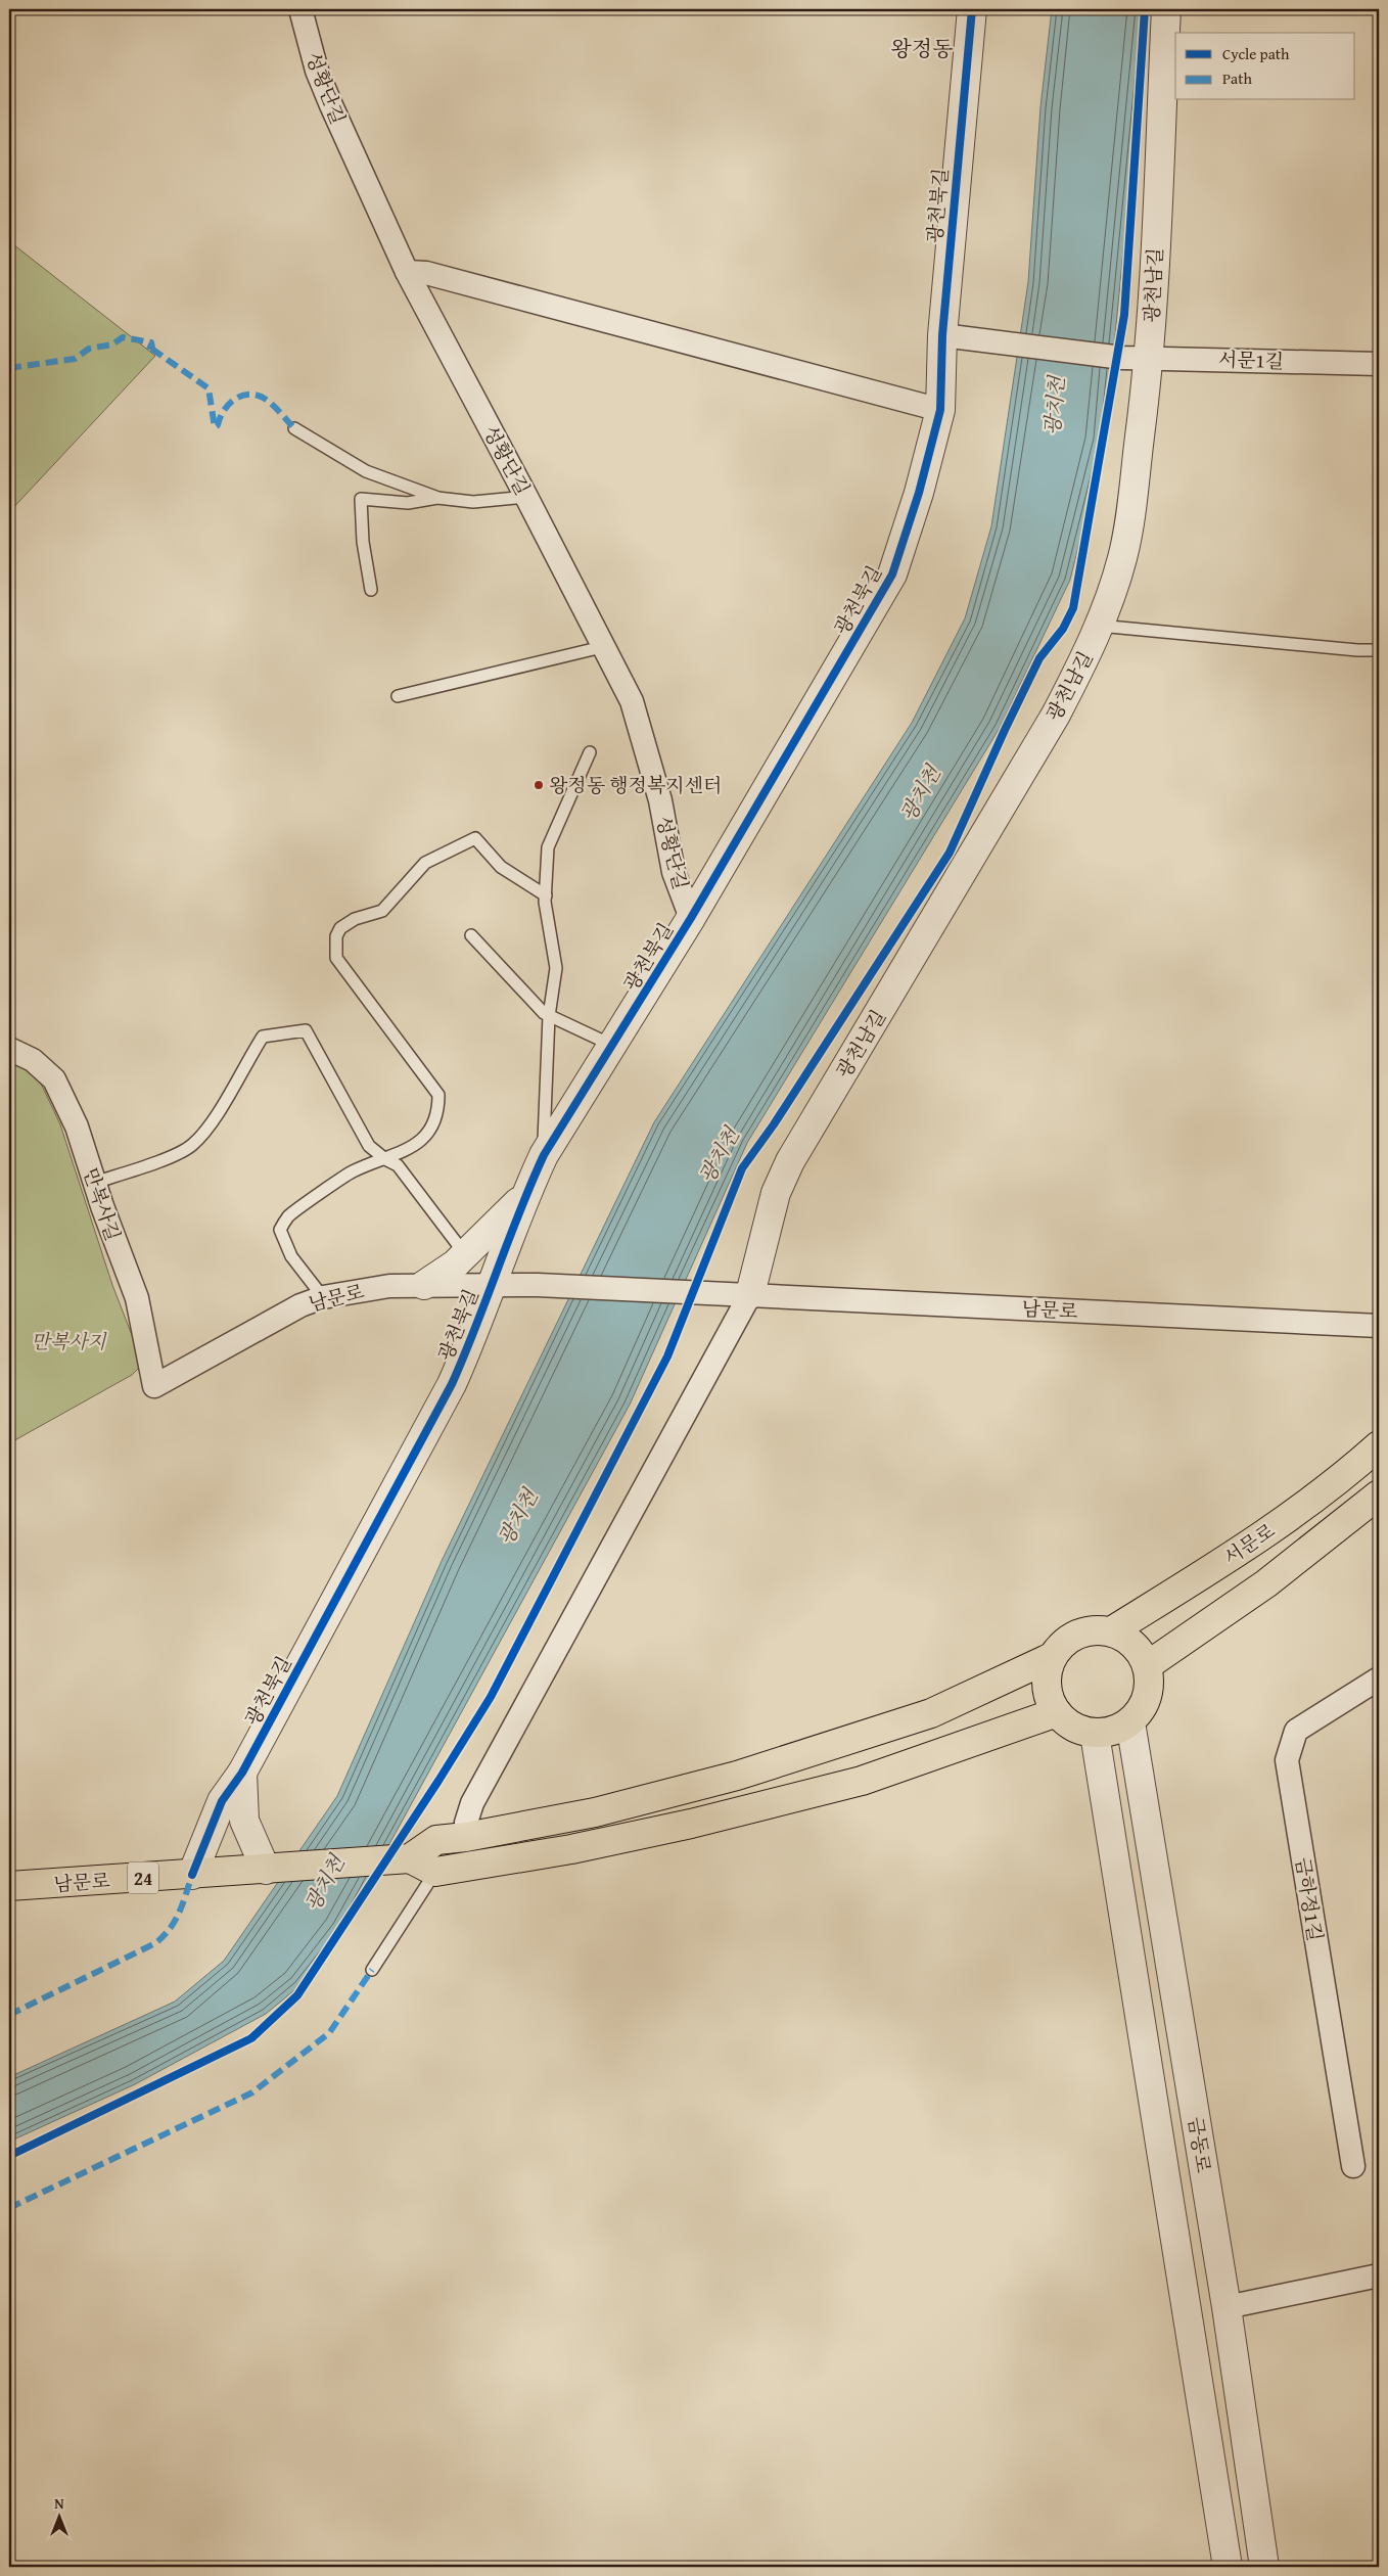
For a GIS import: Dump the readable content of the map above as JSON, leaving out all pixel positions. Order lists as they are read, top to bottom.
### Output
{
  "streets": {
    "main road": ["남문로", "서문로", "24"],
    "street": [
      "성황단길",
      "광천북길",
      "광천남길",
      "서문1길",
      "만복사길",
      "금하정1길",
      "금동로"
    ]
  },
  "crossings": [
    ["성황단길", "광천북길"],
    ["광천북길", "서문1길"],
    ["광천북길", "남문로"],
    ["광천남길", "서문1길"],
    ["광천남길", "남문로"],
    ["만복사길", "남문로"],
    ["서문로", "금동로"]
  ],
  "districts": ["왕정동"],
  "water": ["광치천"],
  "parks": ["만복사지"],
  "places": ["왕정동 행정복지센터"],
  "legend": ["Cycle path", "Path"],
  "north": "top"
}
